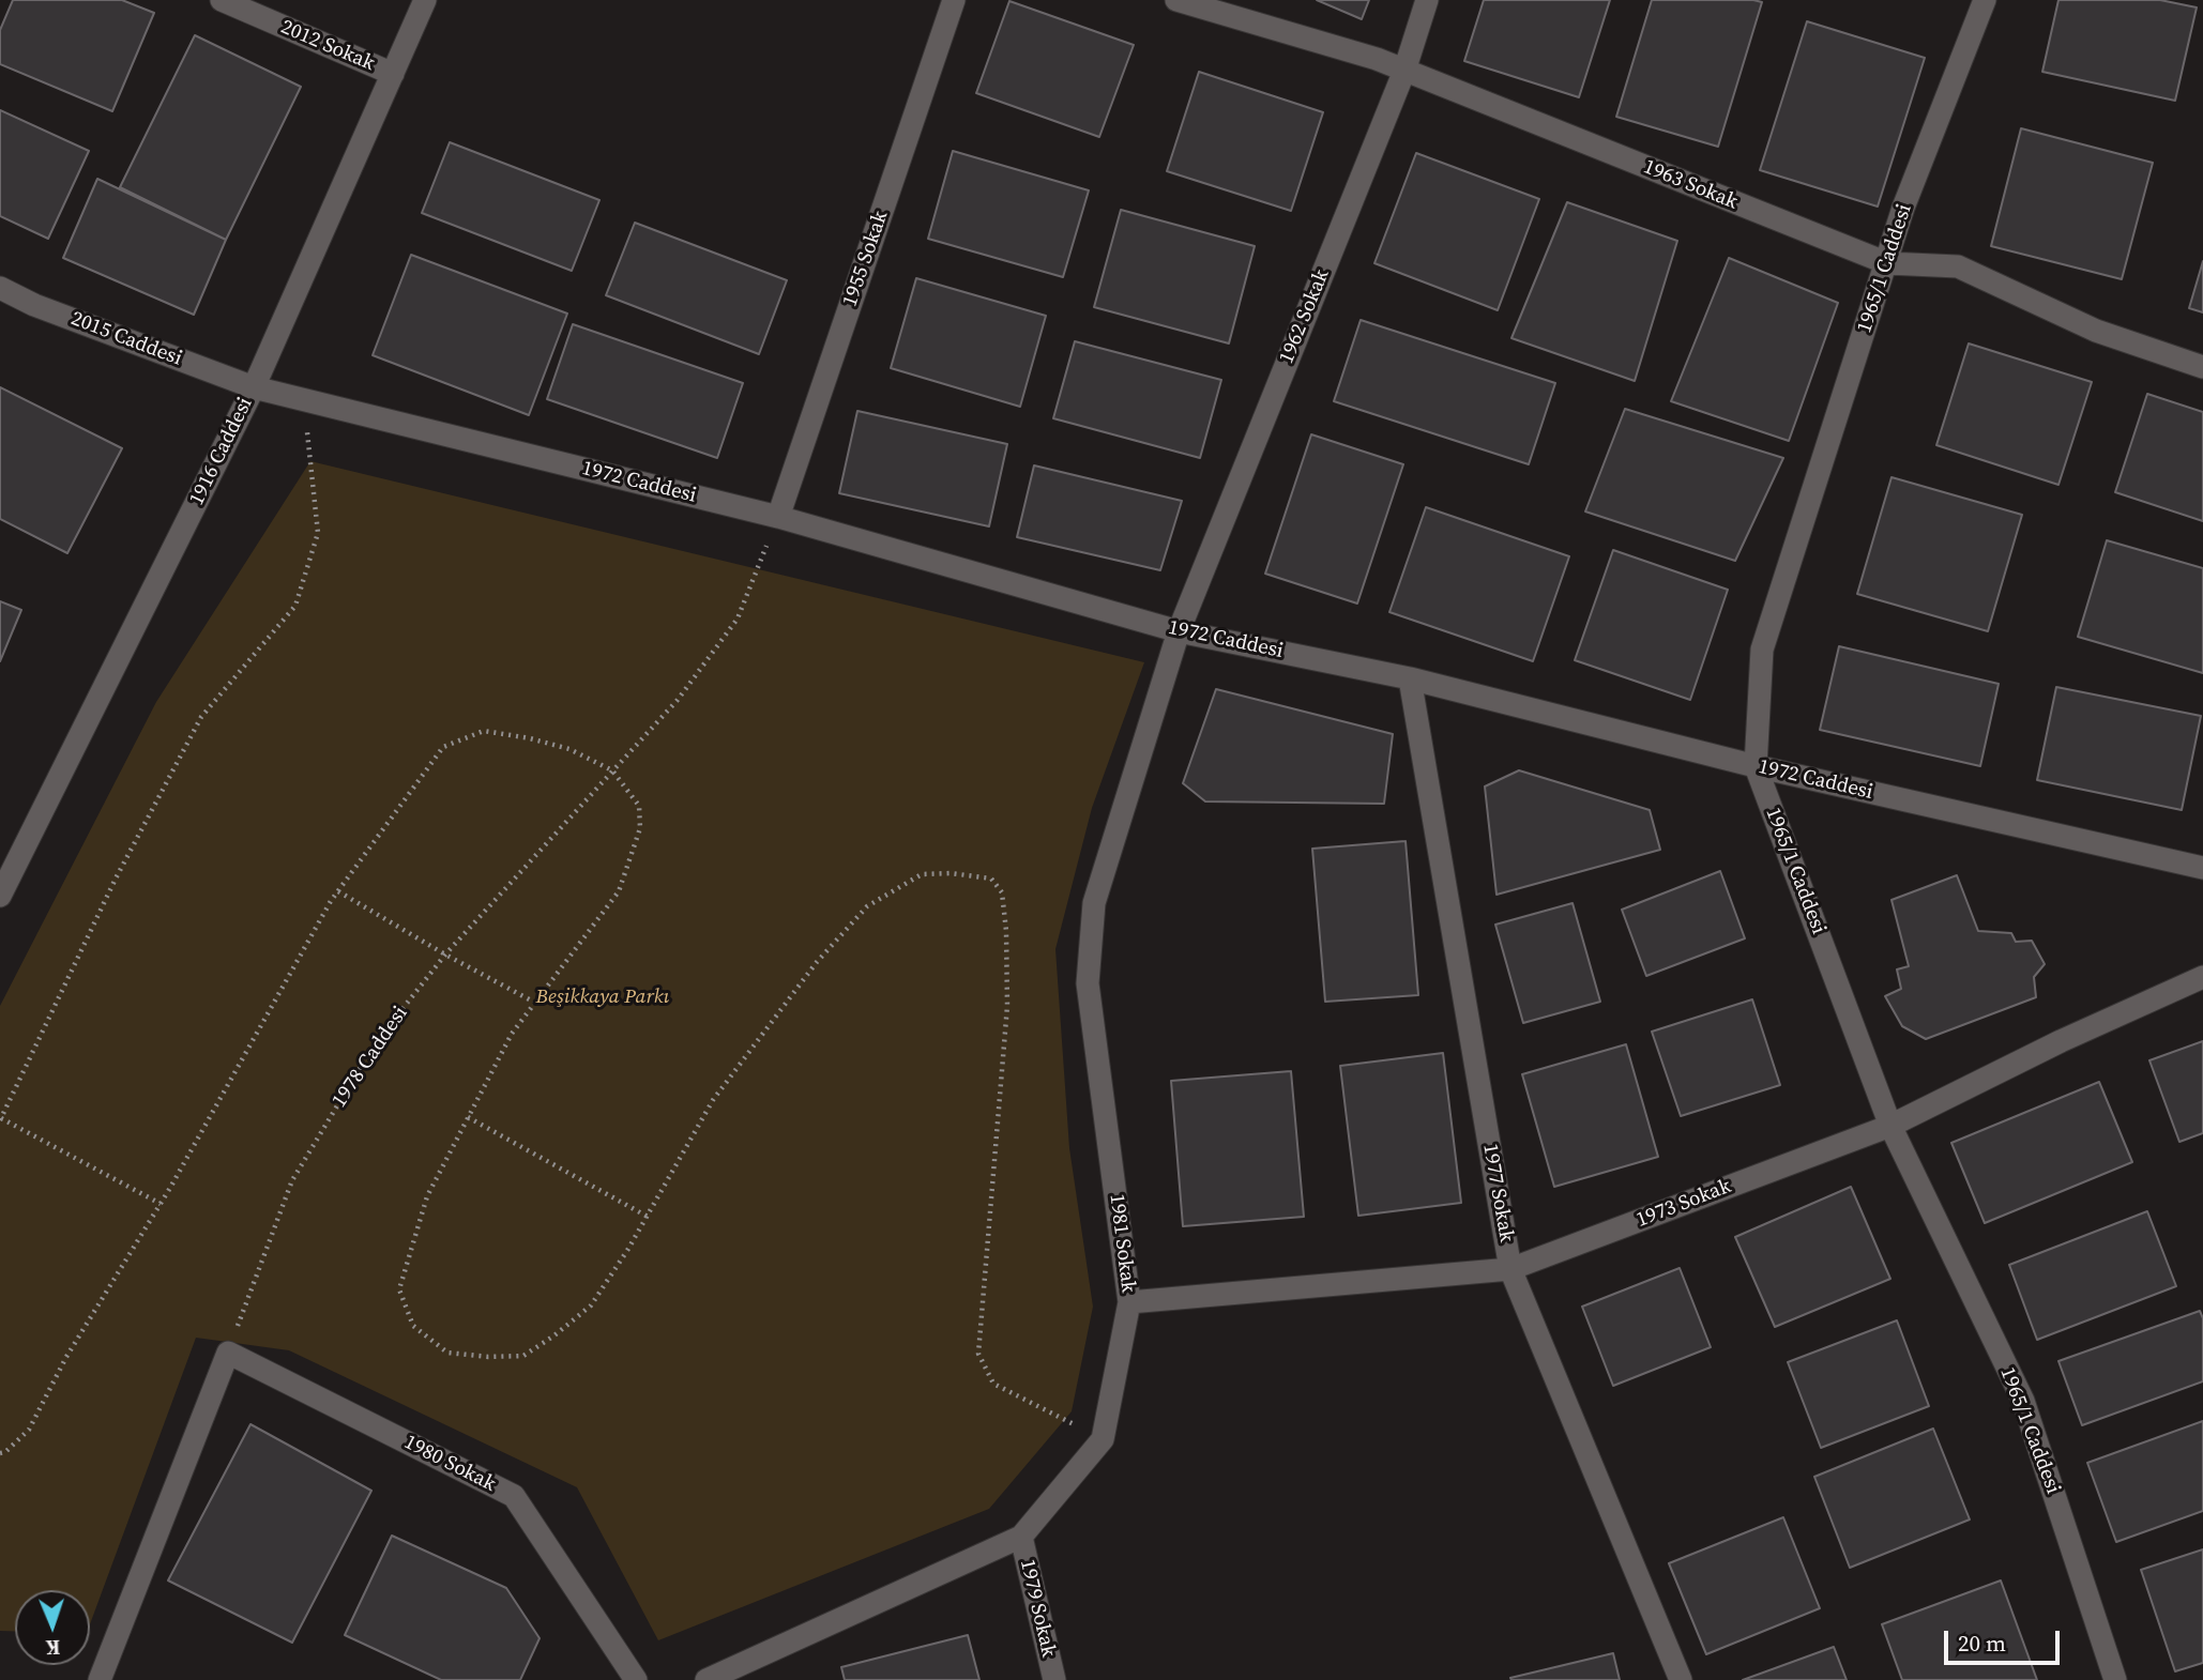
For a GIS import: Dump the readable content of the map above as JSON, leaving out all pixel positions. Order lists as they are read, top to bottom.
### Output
{
  "streets": {
    "street": [
      "2012 Sokak",
      "1963 Sokak",
      "1955 Sokak",
      "1965/1 Caddesi",
      "1962 Sokak",
      "2015 Caddesi",
      "1916 Caddesi",
      "1972 Caddesi",
      "1977 Sokak",
      "1973 Sokak",
      "1981 Sokak",
      "1980 Sokak",
      "1979 Sokak"
    ],
    "path": ["1978 Caddesi"]
  },
  "crossings": [
    ["2012 Sokak", "1916 Caddesi"],
    ["1963 Sokak", "1965/1 Caddesi"],
    ["1963 Sokak", "1962 Sokak"],
    ["1955 Sokak", "1972 Caddesi"],
    ["1955 Sokak", "1978 Caddesi"],
    ["1965/1 Caddesi", "1972 Caddesi"],
    ["1965/1 Caddesi", "1973 Sokak"],
    ["1962 Sokak", "1972 Caddesi"],
    ["1962 Sokak", "1981 Sokak"],
    ["2015 Caddesi", "1916 Caddesi"],
    ["2015 Caddesi", "1972 Caddesi"],
    ["1916 Caddesi", "1972 Caddesi"],
    ["1972 Caddesi", "1978 Caddesi"],
    ["1972 Caddesi", "1977 Sokak"],
    ["1972 Caddesi", "1981 Sokak"],
    ["1978 Caddesi", "1980 Sokak"],
    ["1977 Sokak", "1973 Sokak"],
    ["1973 Sokak", "1981 Sokak"],
    ["1981 Sokak", "1979 Sokak"]
  ],
  "parks": ["Beşikkaya Parkı"],
  "scale_bar": "20 m",
  "north": "bottom"
}
